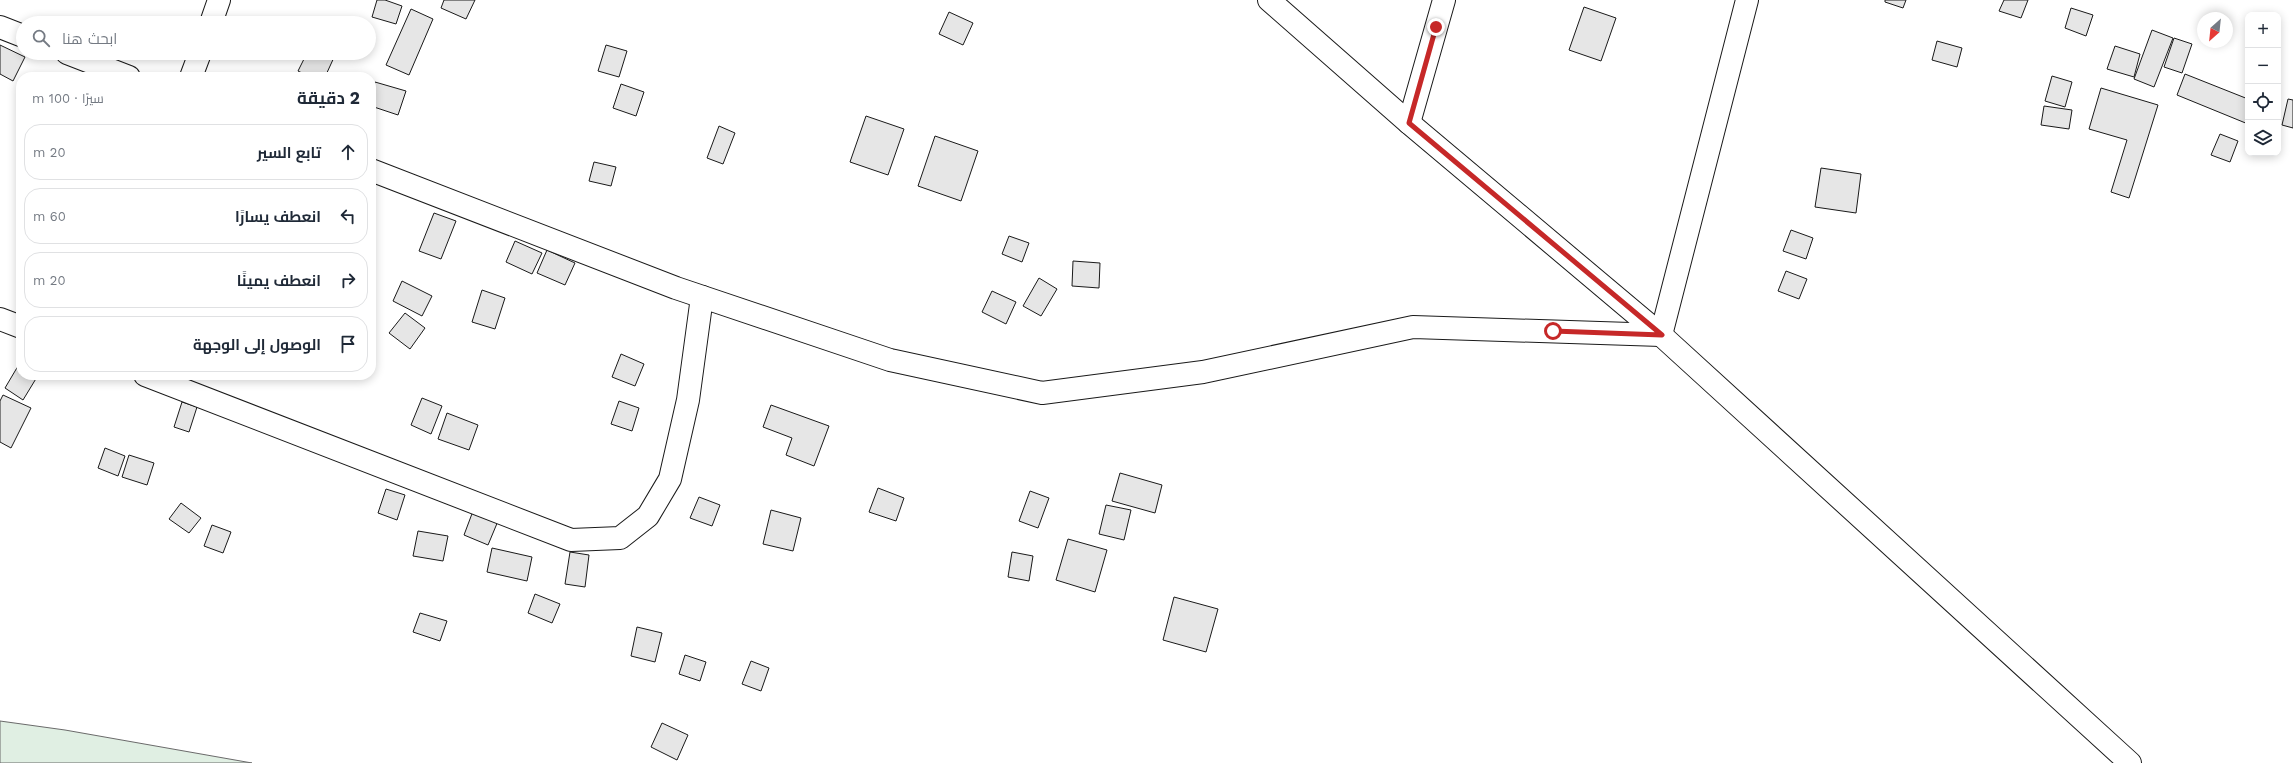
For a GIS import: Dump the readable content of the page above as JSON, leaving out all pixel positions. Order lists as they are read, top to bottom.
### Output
{
  "north": "bottom left",
  "page": {
    "map_buttons": ["+", "−"],
    "search": "ابحث هنا",
    "heading": ["2 دقيقة", "سيرًا · 100 m"],
    "list": [
      ["تابع السير", "20 m"],
      ["انعطف يسارًا", "60 m"],
      ["انعطف يمينًا", "20 m"],
      "الوصول إلى الوجهة"
    ]
  }
}
